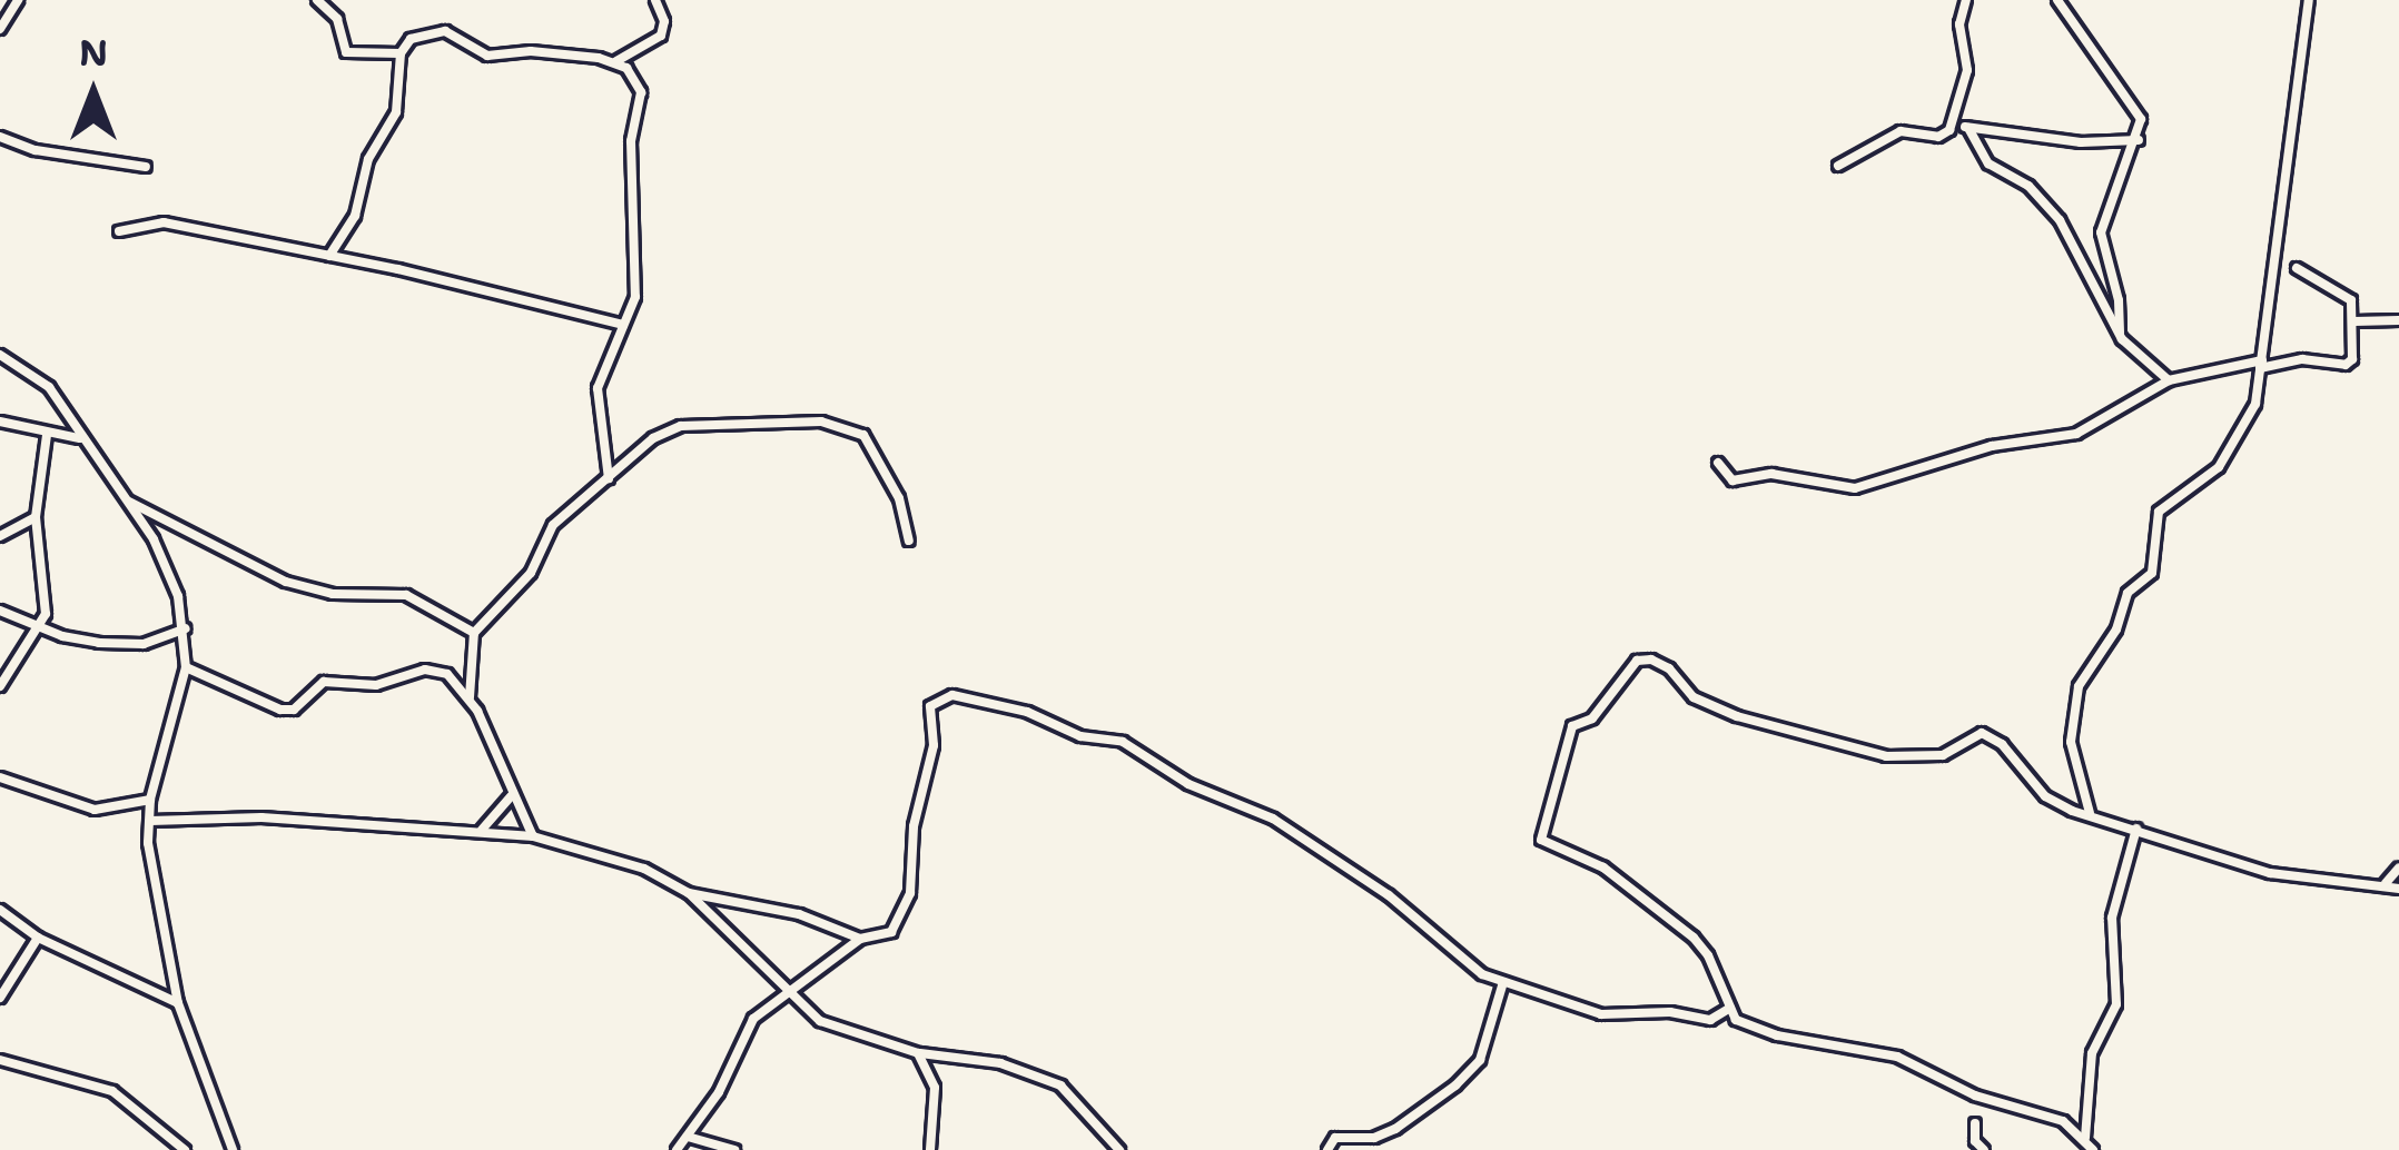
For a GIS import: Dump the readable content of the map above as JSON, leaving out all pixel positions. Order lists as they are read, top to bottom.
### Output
{
  "north": "top"
}
